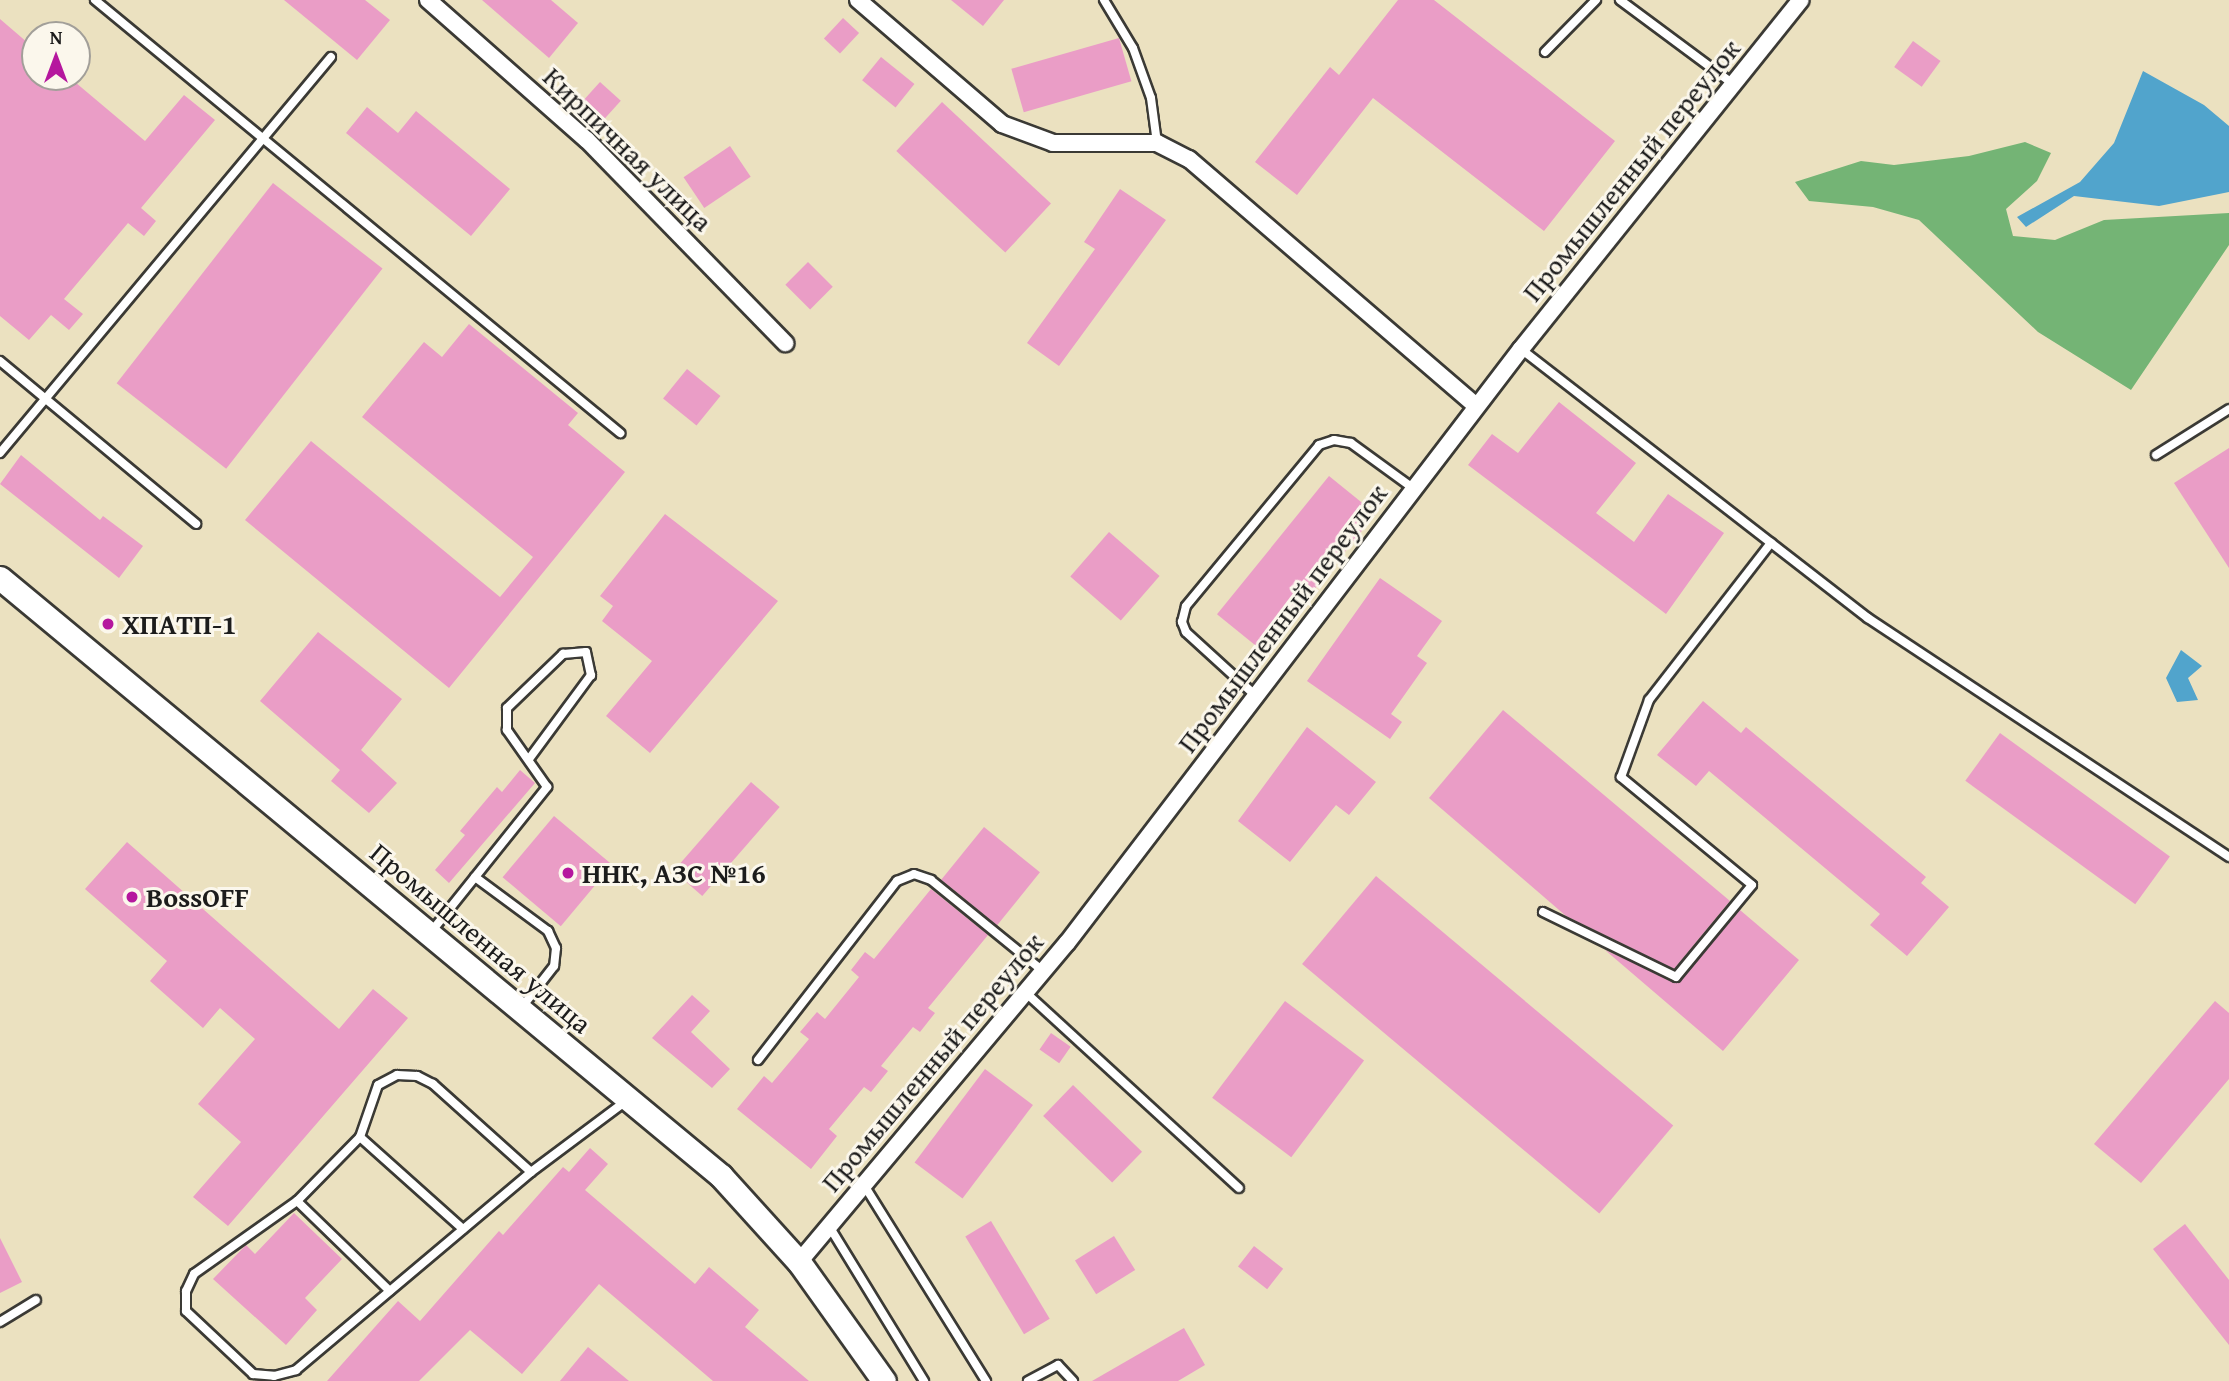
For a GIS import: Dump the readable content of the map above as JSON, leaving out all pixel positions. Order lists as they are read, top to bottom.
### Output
{
  "streets": {
    "street": ["Кирпичная улица", "Промышленный переулок", "Промышленная улица"]
  },
  "crossings": [
    ["Промышленный переулок", "Промышленная улица"]
  ],
  "places": ["ХПАТП-1", "ННК, АЗС №16", "BossOFF"],
  "north": "top"
}
